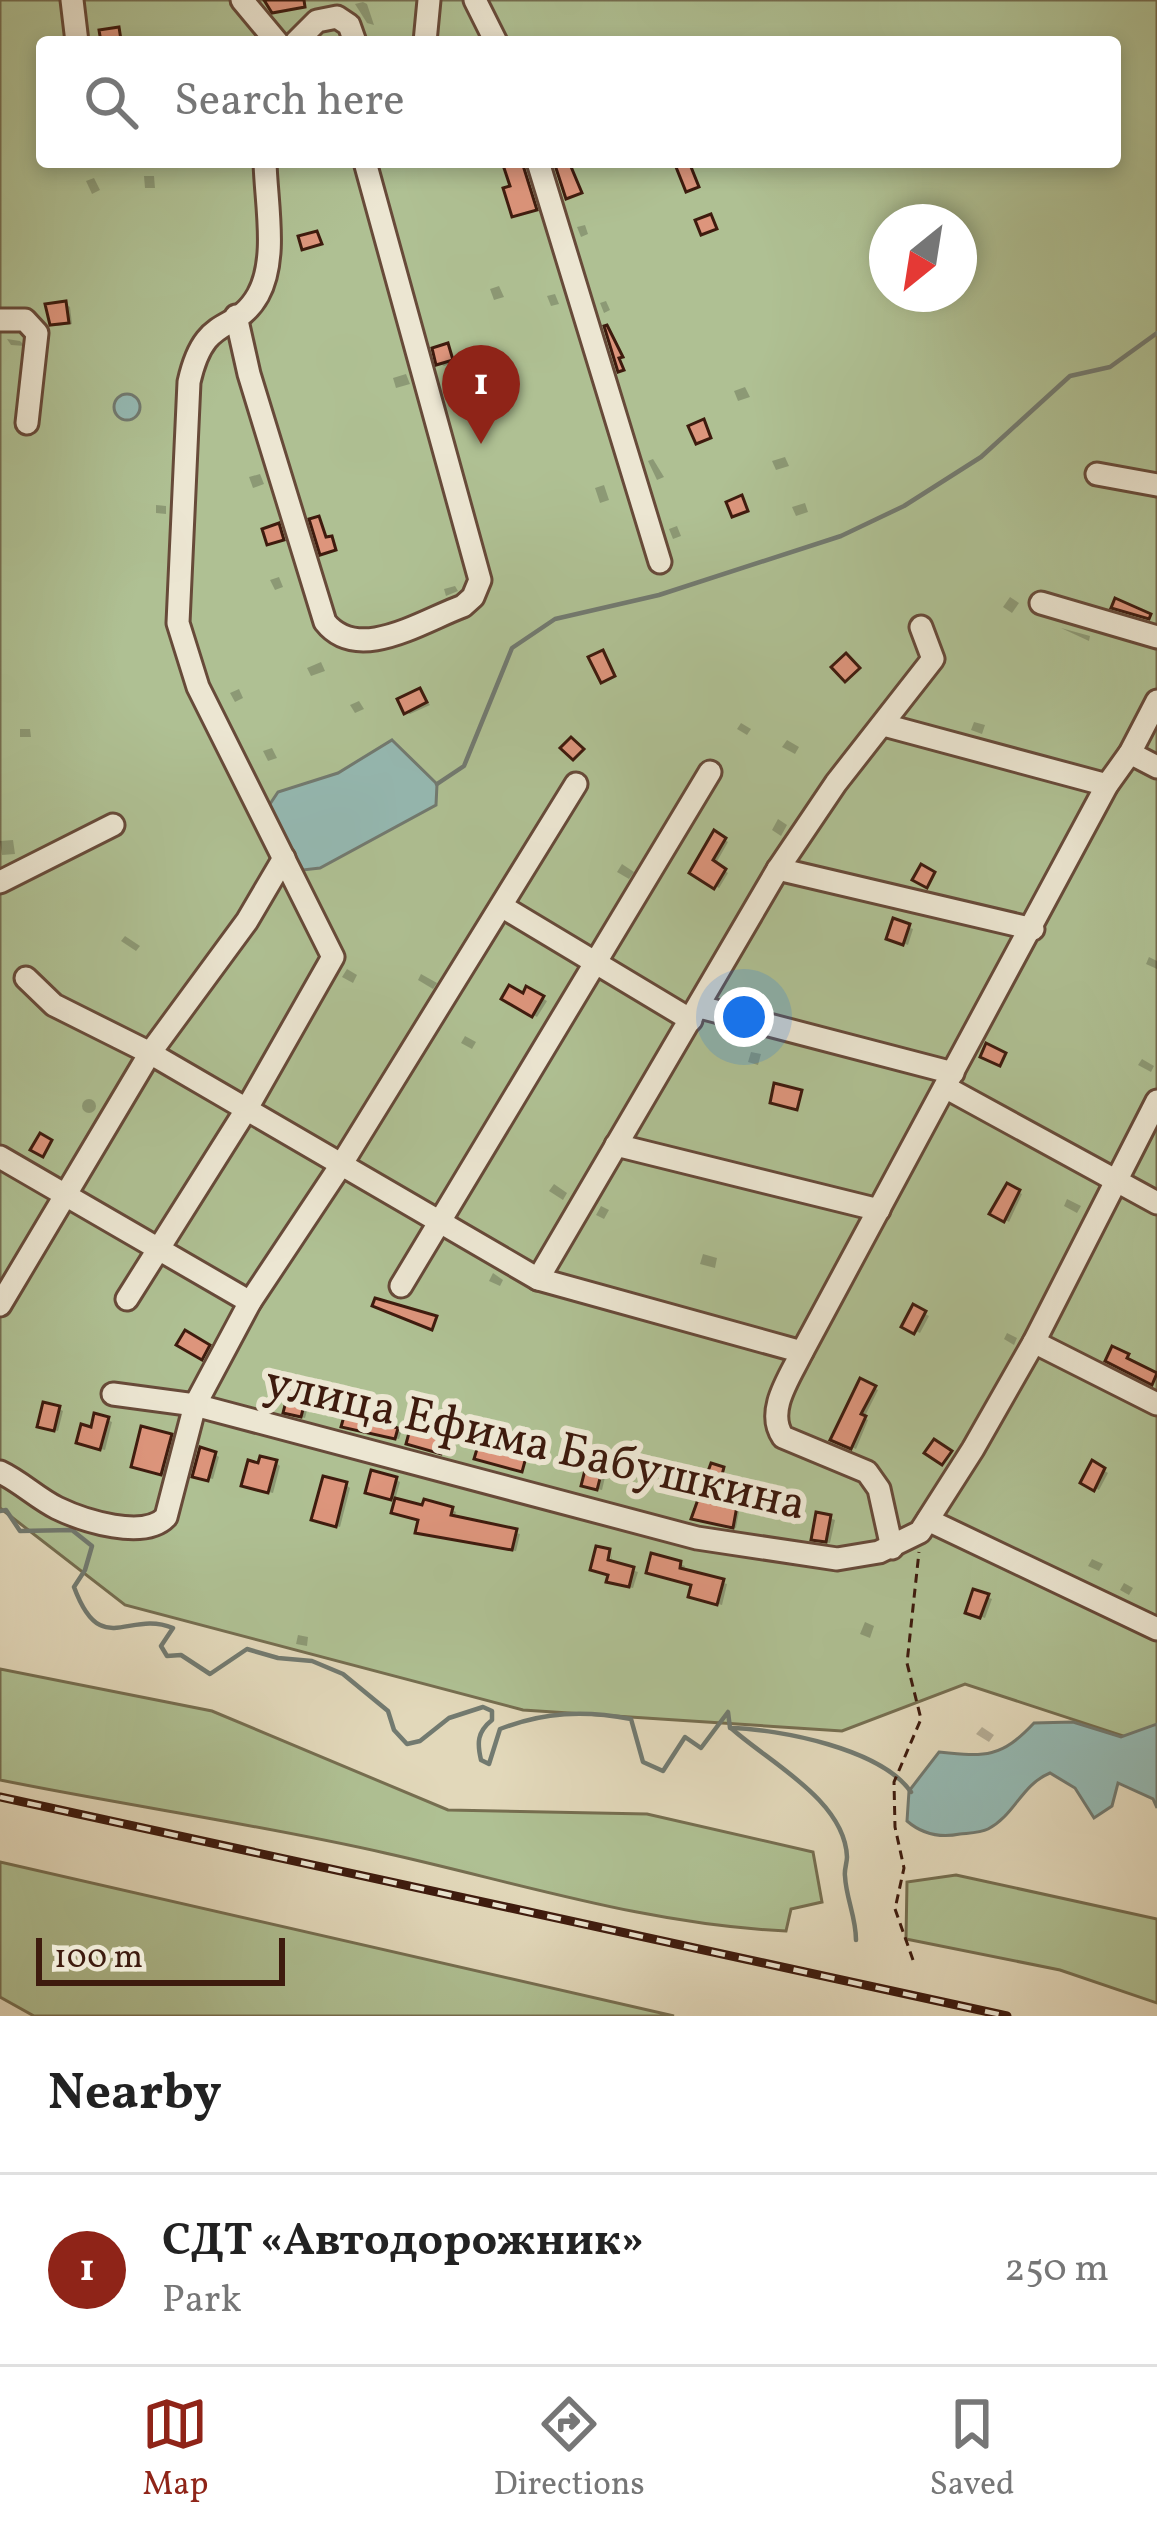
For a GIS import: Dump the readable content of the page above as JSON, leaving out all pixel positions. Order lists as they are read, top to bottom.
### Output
{
  "streets": {
    "street": ["улица Ефима Бабушкина"]
  },
  "scale_bar": "100 m",
  "north": "bottom left",
  "page": {
    "search": "Search here",
    "pins": "1",
    "scale": "100 m",
    "heading": "Nearby",
    "list": [
      {
        "mark": "1",
        "name": "СДТ «Автодорожник»",
        "note": "Park",
        "value": "250 m"
      }
    ],
    "nav": ["Map", "Directions", "Saved"]
  }
}
